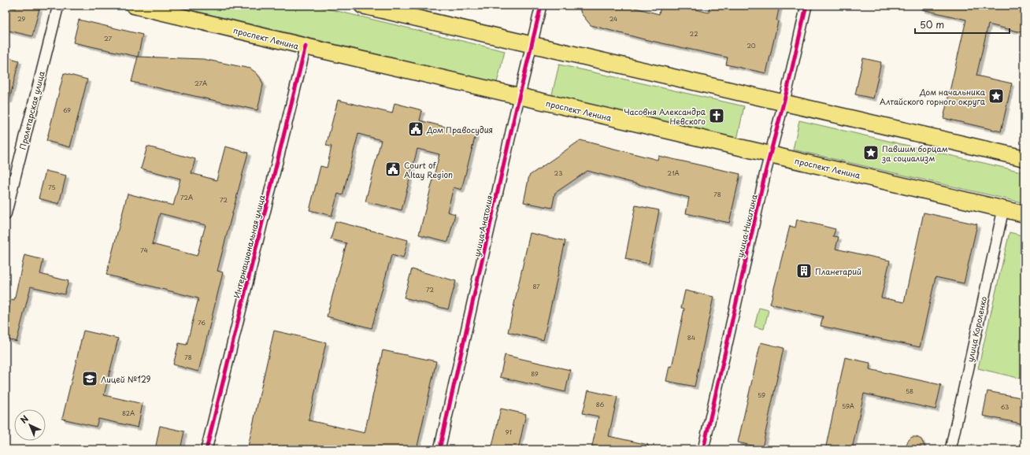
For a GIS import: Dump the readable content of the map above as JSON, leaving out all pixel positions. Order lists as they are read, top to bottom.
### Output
{
  "streets": {
    "main road": ["проспект Ленина"],
    "street": [
      "Пролетарская улица",
      "улица Анатолия",
      "улица Никитина",
      "Интернациональная улица",
      "улица Короленко"
    ]
  },
  "crossings": [
    ["проспект Ленина", "улица Анатолия"],
    ["проспект Ленина", "улица Никитина"],
    ["проспект Ленина", "Интернациональная улица"],
    ["проспект Ленина", "улица Короленко"]
  ],
  "places": {
    "place": ["Дом начальника Алтайского горного округа", "Павшим борцам за социализм"],
    "church": ["Часовня Александра Невского"],
    "public building": ["Дом Правосудия", "Court of Altay Region"],
    "building": ["Планетарий"],
    "school or university": ["Лицей №129"]
  },
  "house_numbers": [
    "29",
    "24",
    "22",
    "27",
    "20",
    "27А",
    "69",
    "23",
    "21А",
    "75",
    "78",
    "72А",
    "72",
    "74",
    "87",
    "72",
    "76",
    "84",
    "78",
    "89",
    "58",
    "59",
    "86",
    "59А",
    "63",
    "82А",
    "91"
  ],
  "scale_bar": "50 m",
  "north": "top left"
}
